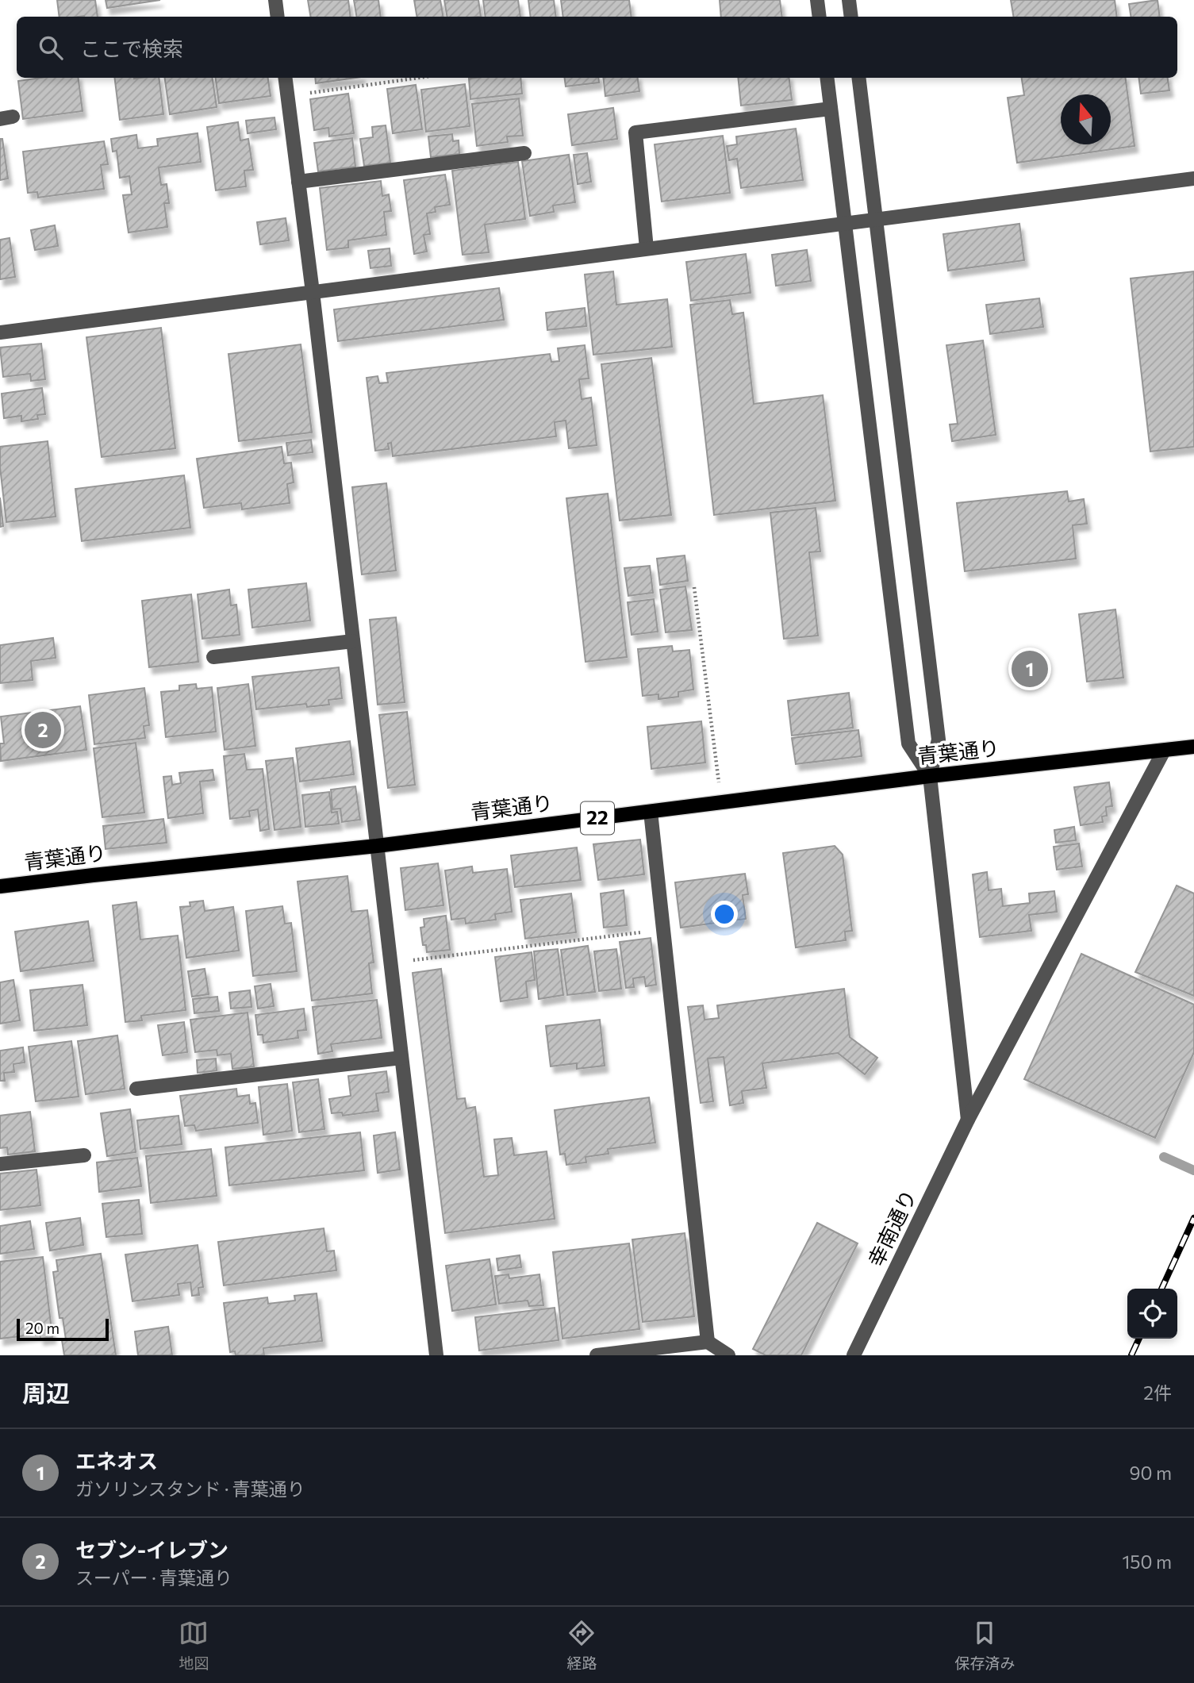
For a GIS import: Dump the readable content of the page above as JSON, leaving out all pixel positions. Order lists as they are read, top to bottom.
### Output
{
  "streets": {
    "main road": ["青葉通り", "22"],
    "street": ["幸南通り"]
  },
  "crossings": [
    ["青葉通り", "幸南通り"]
  ],
  "scale_bar": "20 m",
  "north": "top",
  "page": {
    "search": "ここで検索",
    "pins": ["1", "2"],
    "scale": "20 m",
    "heading": ["周辺", "2件"],
    "list": [
      {
        "mark": "1",
        "name": "エネオス",
        "note": "ガソリンスタンド · 青葉通り",
        "value": "90 m"
      },
      {
        "mark": "2",
        "name": "セブン-イレブン",
        "note": "スーパー · 青葉通り",
        "value": "150 m"
      }
    ],
    "nav": ["地図", "経路", "保存済み"]
  }
}
